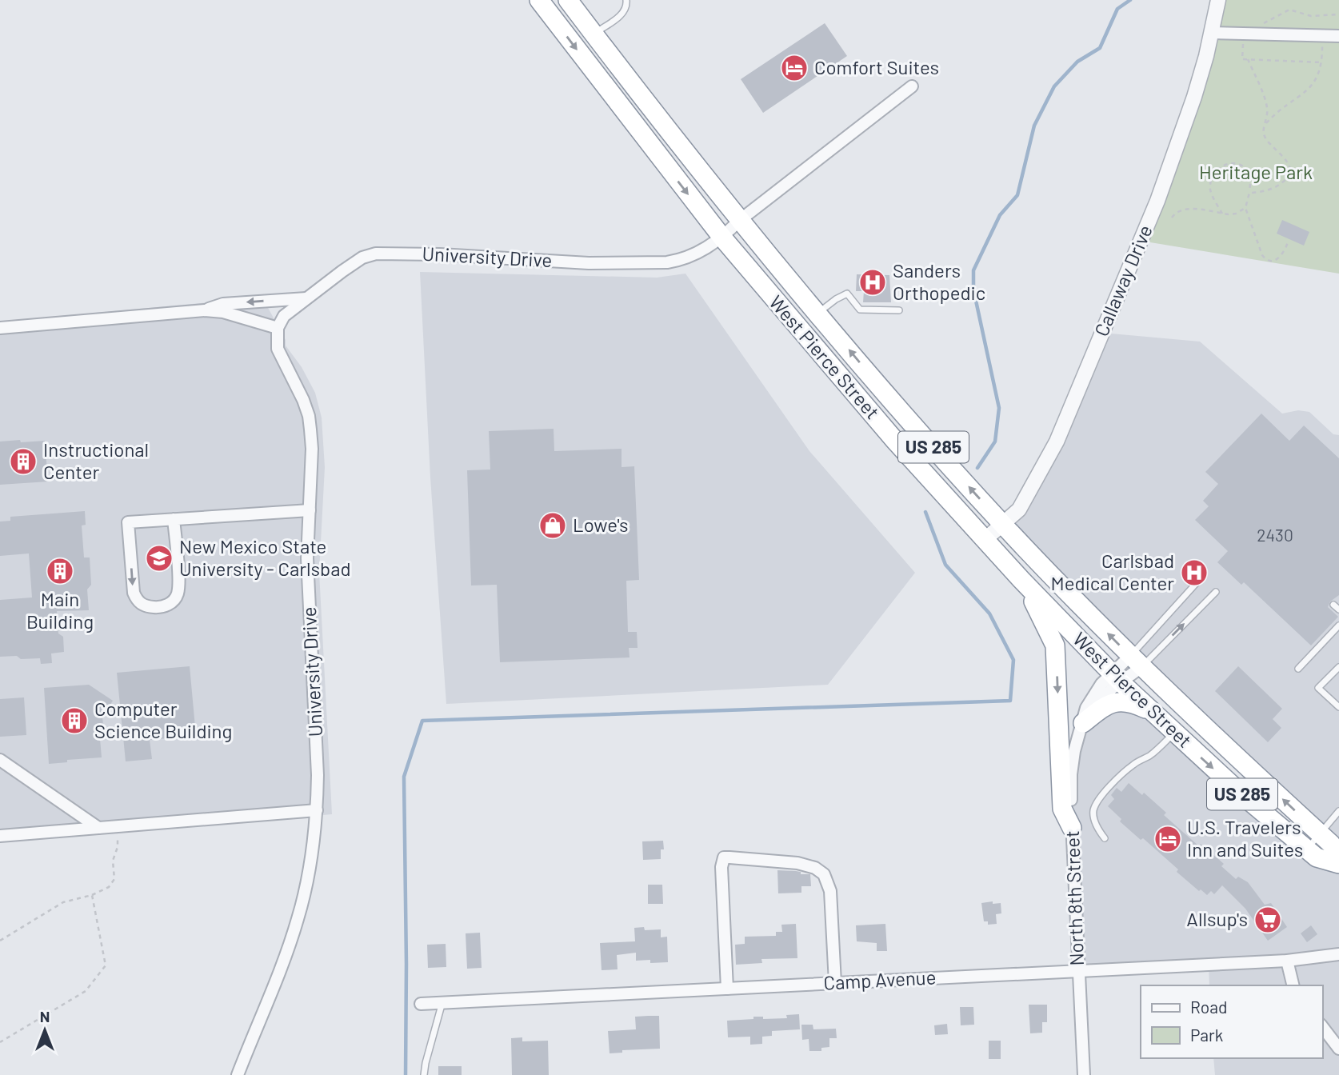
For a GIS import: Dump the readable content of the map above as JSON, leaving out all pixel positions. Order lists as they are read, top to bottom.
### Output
{
  "streets": {
    "highway": ["West Pierce Street", "US 285"],
    "street": [
      "University Drive",
      "Callaway Drive",
      "North 8th Street",
      "Camp Avenue"
    ]
  },
  "crossings": [
    ["University Drive", "West Pierce Street"],
    ["Callaway Drive", "West Pierce Street"],
    ["West Pierce Street", "North 8th Street"],
    ["North 8th Street", "Camp Avenue"]
  ],
  "parks": ["Heritage Park"],
  "places": {
    "hotel": ["Comfort Suites", "U.S. Travelers Inn and Suites"],
    "hospital": ["Sanders Orthopedic", "Carlsbad Medical Center"],
    "building": ["Instructional Center", "Main Building", "Computer Science Building"],
    "shop": ["Lowe's"],
    "school or university": ["New Mexico State University - Carlsbad"],
    "supermarket": ["Allsup's"]
  },
  "house_numbers": ["2430"],
  "legend": ["Road", "Park"],
  "north": "top"
}
